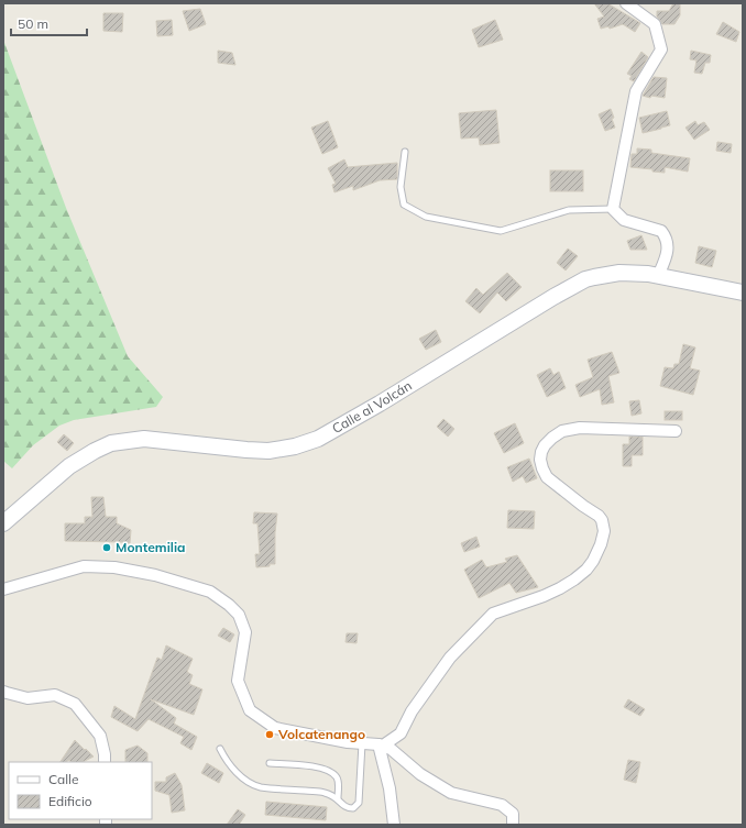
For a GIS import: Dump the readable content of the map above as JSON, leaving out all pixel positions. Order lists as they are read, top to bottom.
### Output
{
  "streets": {
    "street": ["Calle al Volcán"]
  },
  "places": ["Montemilia", "Volcatenango"],
  "legend": ["Calle", "Edificio"],
  "scale_bar": "50 m"
}
